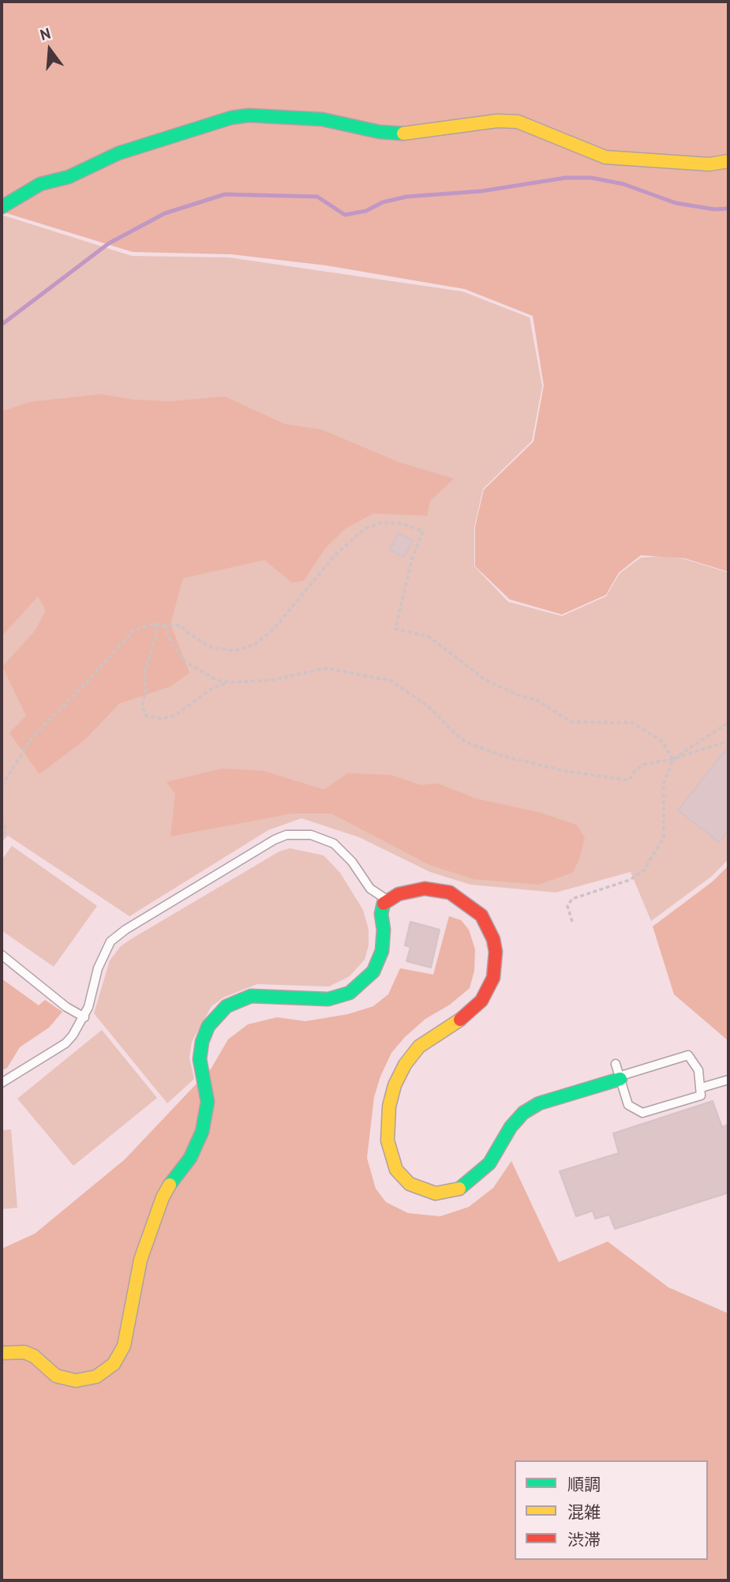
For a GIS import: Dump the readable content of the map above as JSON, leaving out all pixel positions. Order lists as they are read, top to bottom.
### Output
{
  "legend": ["順調", "混雑", "渋滞"],
  "north": "top"
}
